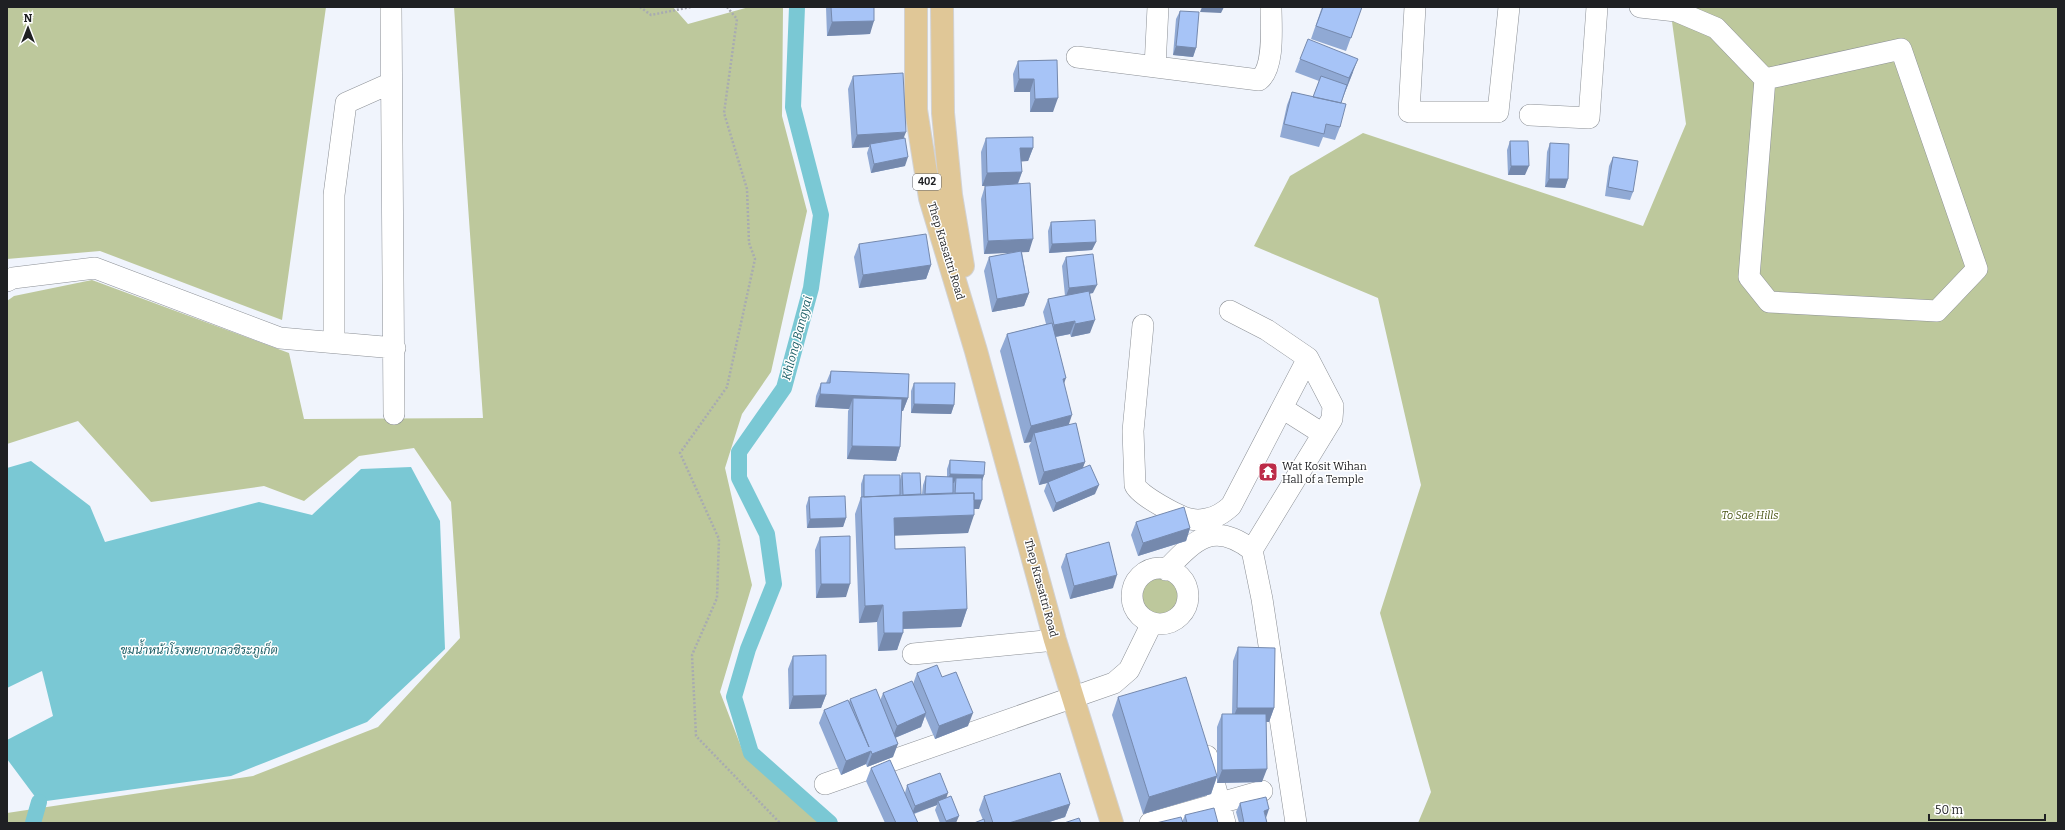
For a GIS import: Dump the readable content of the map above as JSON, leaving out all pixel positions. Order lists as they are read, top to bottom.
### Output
{
  "streets": {
    "main road": ["402", "Thep Krasattri Road"]
  },
  "water": ["Khlong Bangyai", "ขุมน้ำหน้าโรงพยาบาลวชิระภูเก็ต"],
  "parks": ["To Sae Hills"],
  "places": {
    "temple": ["Wat Kosit Wihan Hall of a Temple"]
  },
  "scale_bar": "50 m",
  "north": "top"
}
